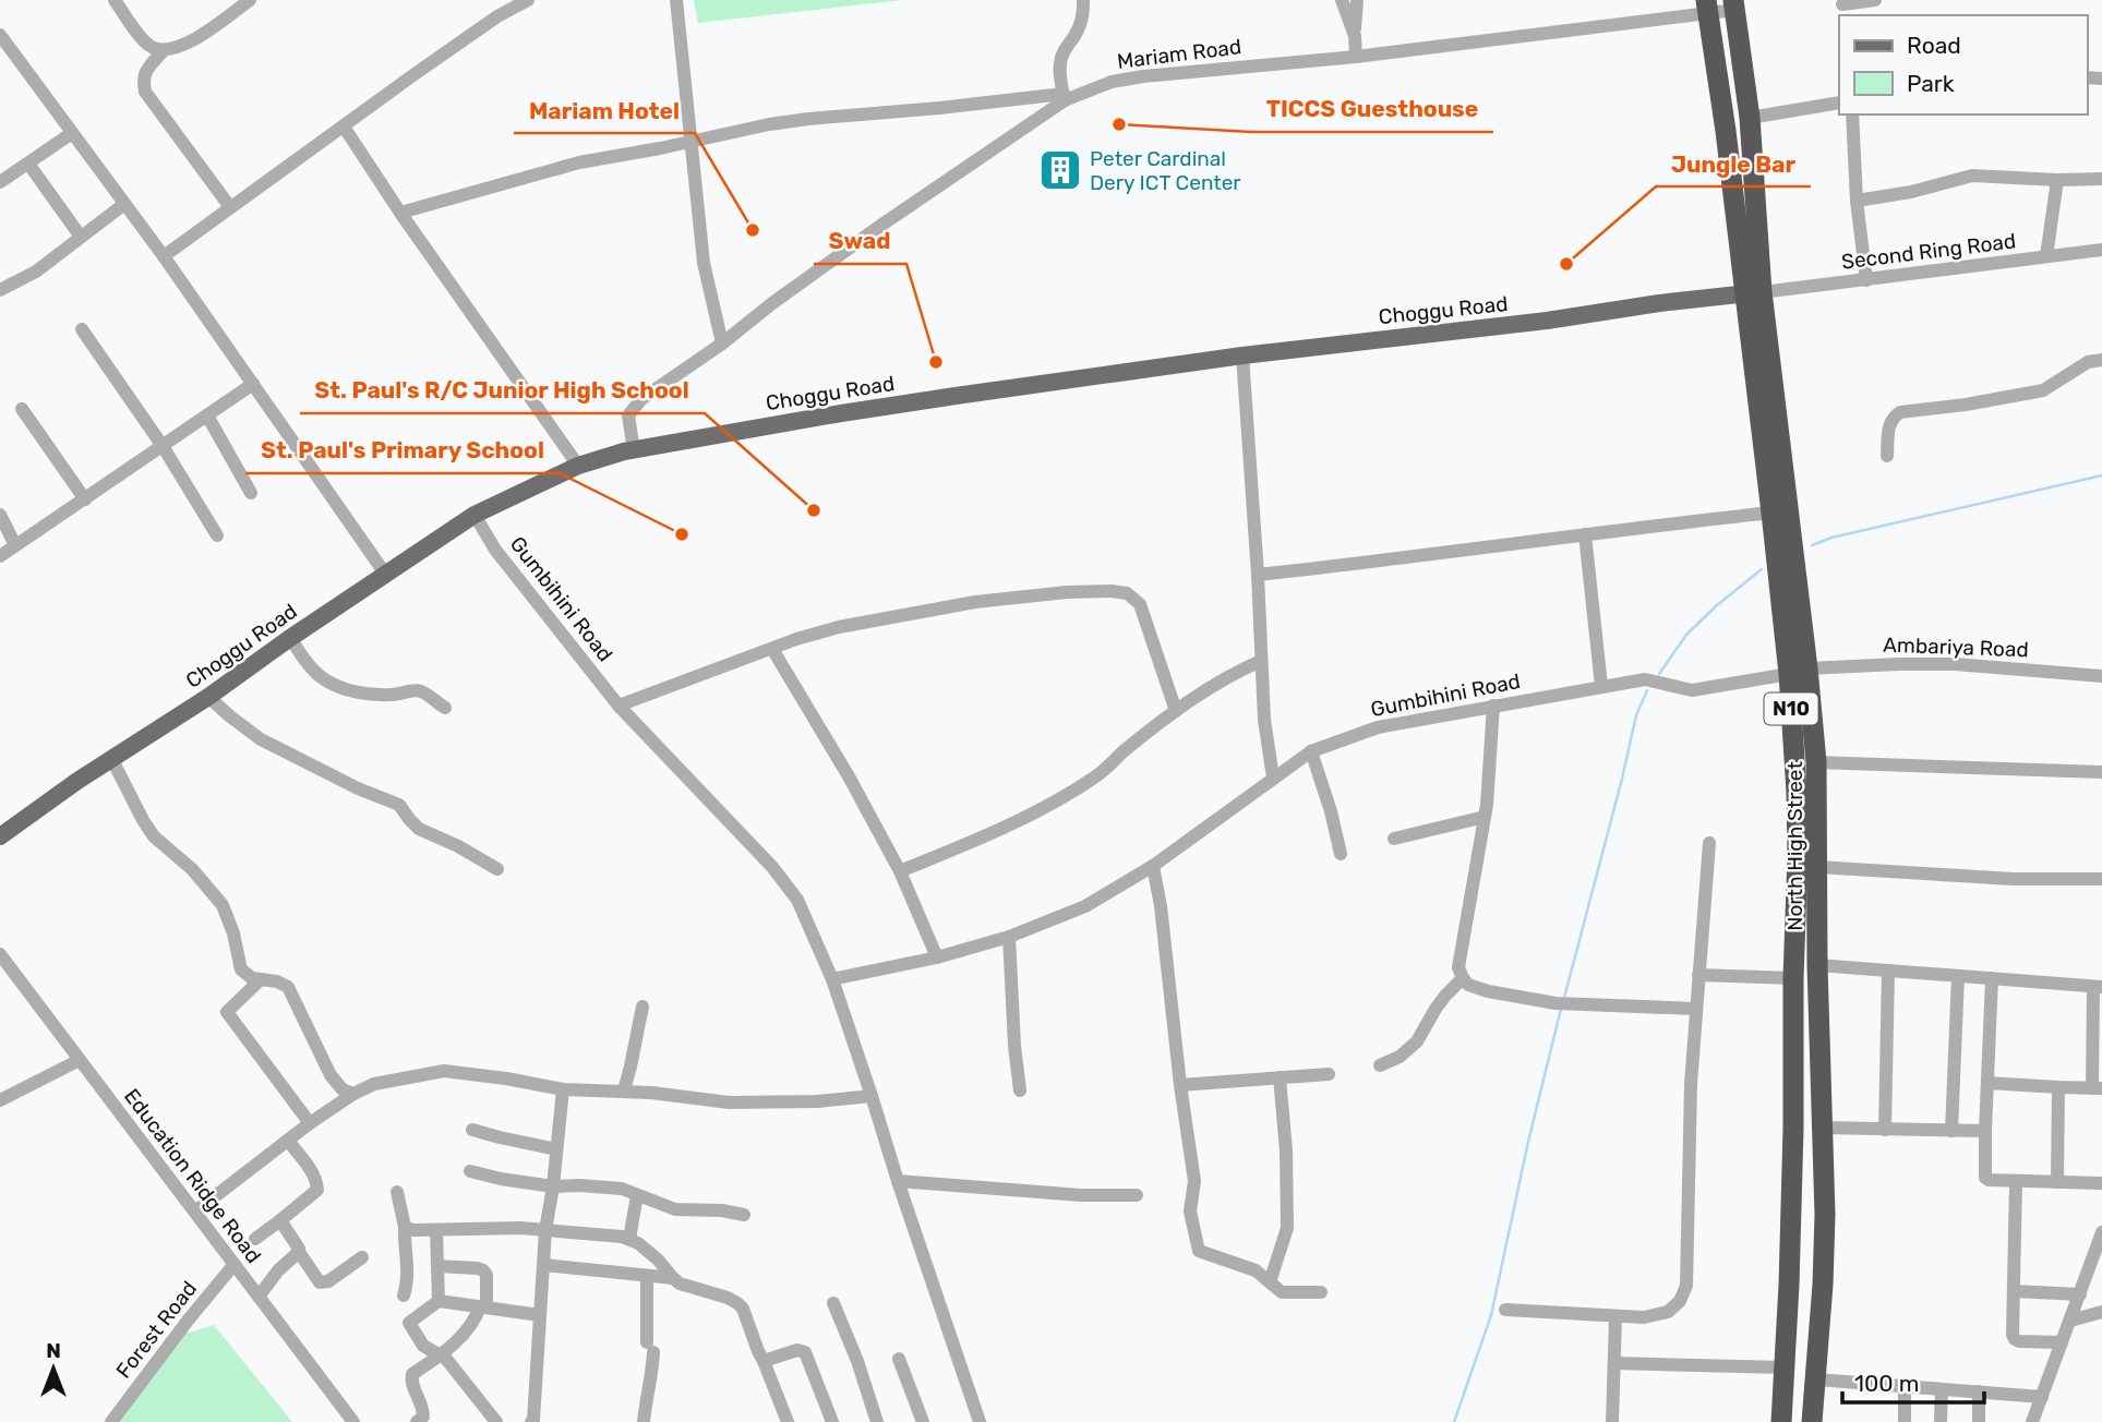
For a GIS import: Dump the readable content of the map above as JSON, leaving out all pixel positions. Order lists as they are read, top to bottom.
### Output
{
  "streets": {
    "highway": ["N10", "North High Street"],
    "main road": ["Choggu Road"],
    "street": [
      "Mariam Road",
      "Second Ring Road",
      "Gumbihini Road",
      "Ambariya Road",
      "Education Ridge Road",
      "Forest Road"
    ]
  },
  "crossings": [
    ["Mariam Road", "Choggu Road"],
    ["Mariam Road", "North High Street"],
    ["Second Ring Road", "Choggu Road"],
    ["Second Ring Road", "North High Street"],
    ["Choggu Road", "Gumbihini Road"],
    ["Choggu Road", "North High Street"],
    ["Gumbihini Road", "Ambariya Road"],
    ["Gumbihini Road", "North High Street"],
    ["Ambariya Road", "North High Street"],
    ["Education Ridge Road", "Forest Road"]
  ],
  "places": {
    "other": [
      "TICCS Guesthouse",
      "Mariam Hotel",
      "Jungle Bar",
      "Swad",
      "St. Paul's R/C Junior High School",
      "St. Paul's Primary School"
    ],
    "building": ["Peter Cardinal Dery ICT Center"]
  },
  "legend": ["Road", "Park"],
  "scale_bar": "100 m",
  "north": "top"
}
